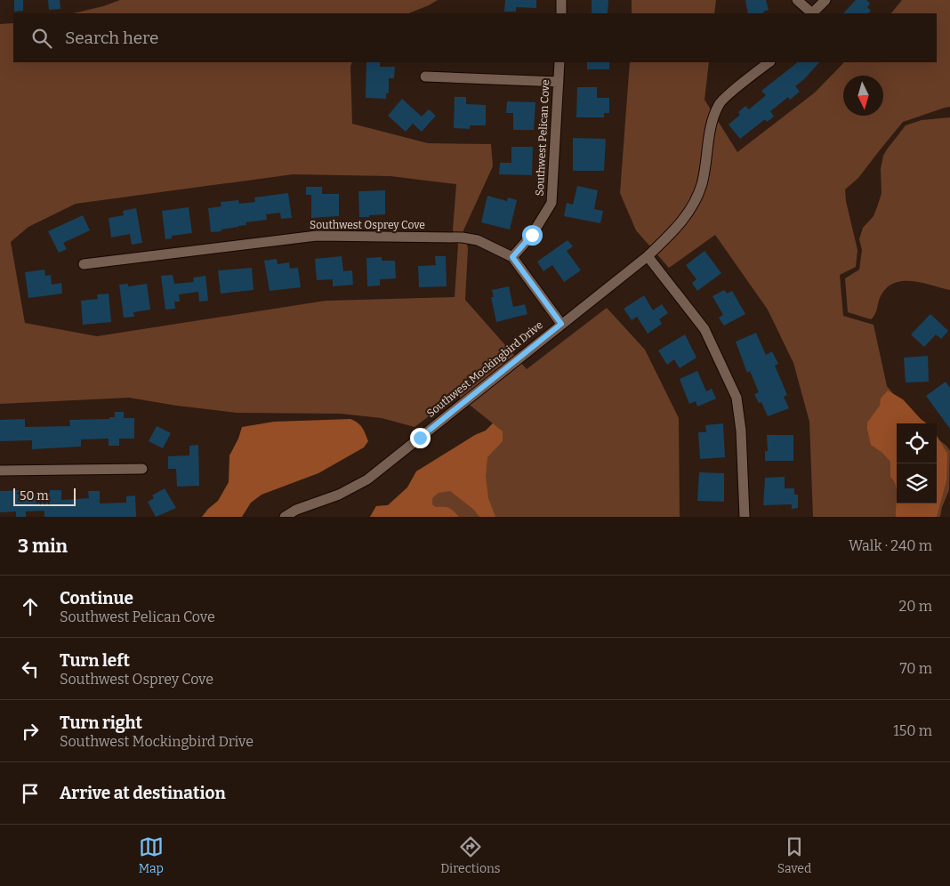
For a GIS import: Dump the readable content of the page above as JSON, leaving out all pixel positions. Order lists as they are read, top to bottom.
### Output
{
  "streets": {
    "street": ["Southwest Pelican Cove", "Southwest Osprey Cove", "Southwest Mockingbird Drive"]
  },
  "crossings": [
    ["Southwest Pelican Cove", "Southwest Osprey Cove"],
    ["Southwest Osprey Cove", "Southwest Mockingbird Drive"]
  ],
  "scale_bar": "50 m",
  "north": "bottom",
  "page": {
    "search": "Search here",
    "scale": "50 m",
    "heading": ["3 min", "Walk · 240 m"],
    "list": [
      ["Continue", "Southwest Pelican Cove", "20 m"],
      ["Turn left", "Southwest Osprey Cove", "70 m"],
      ["Turn right", "Southwest Mockingbird Drive", "150 m"],
      "Arrive at destination"
    ],
    "nav": ["Map", "Directions", "Saved"]
  }
}
